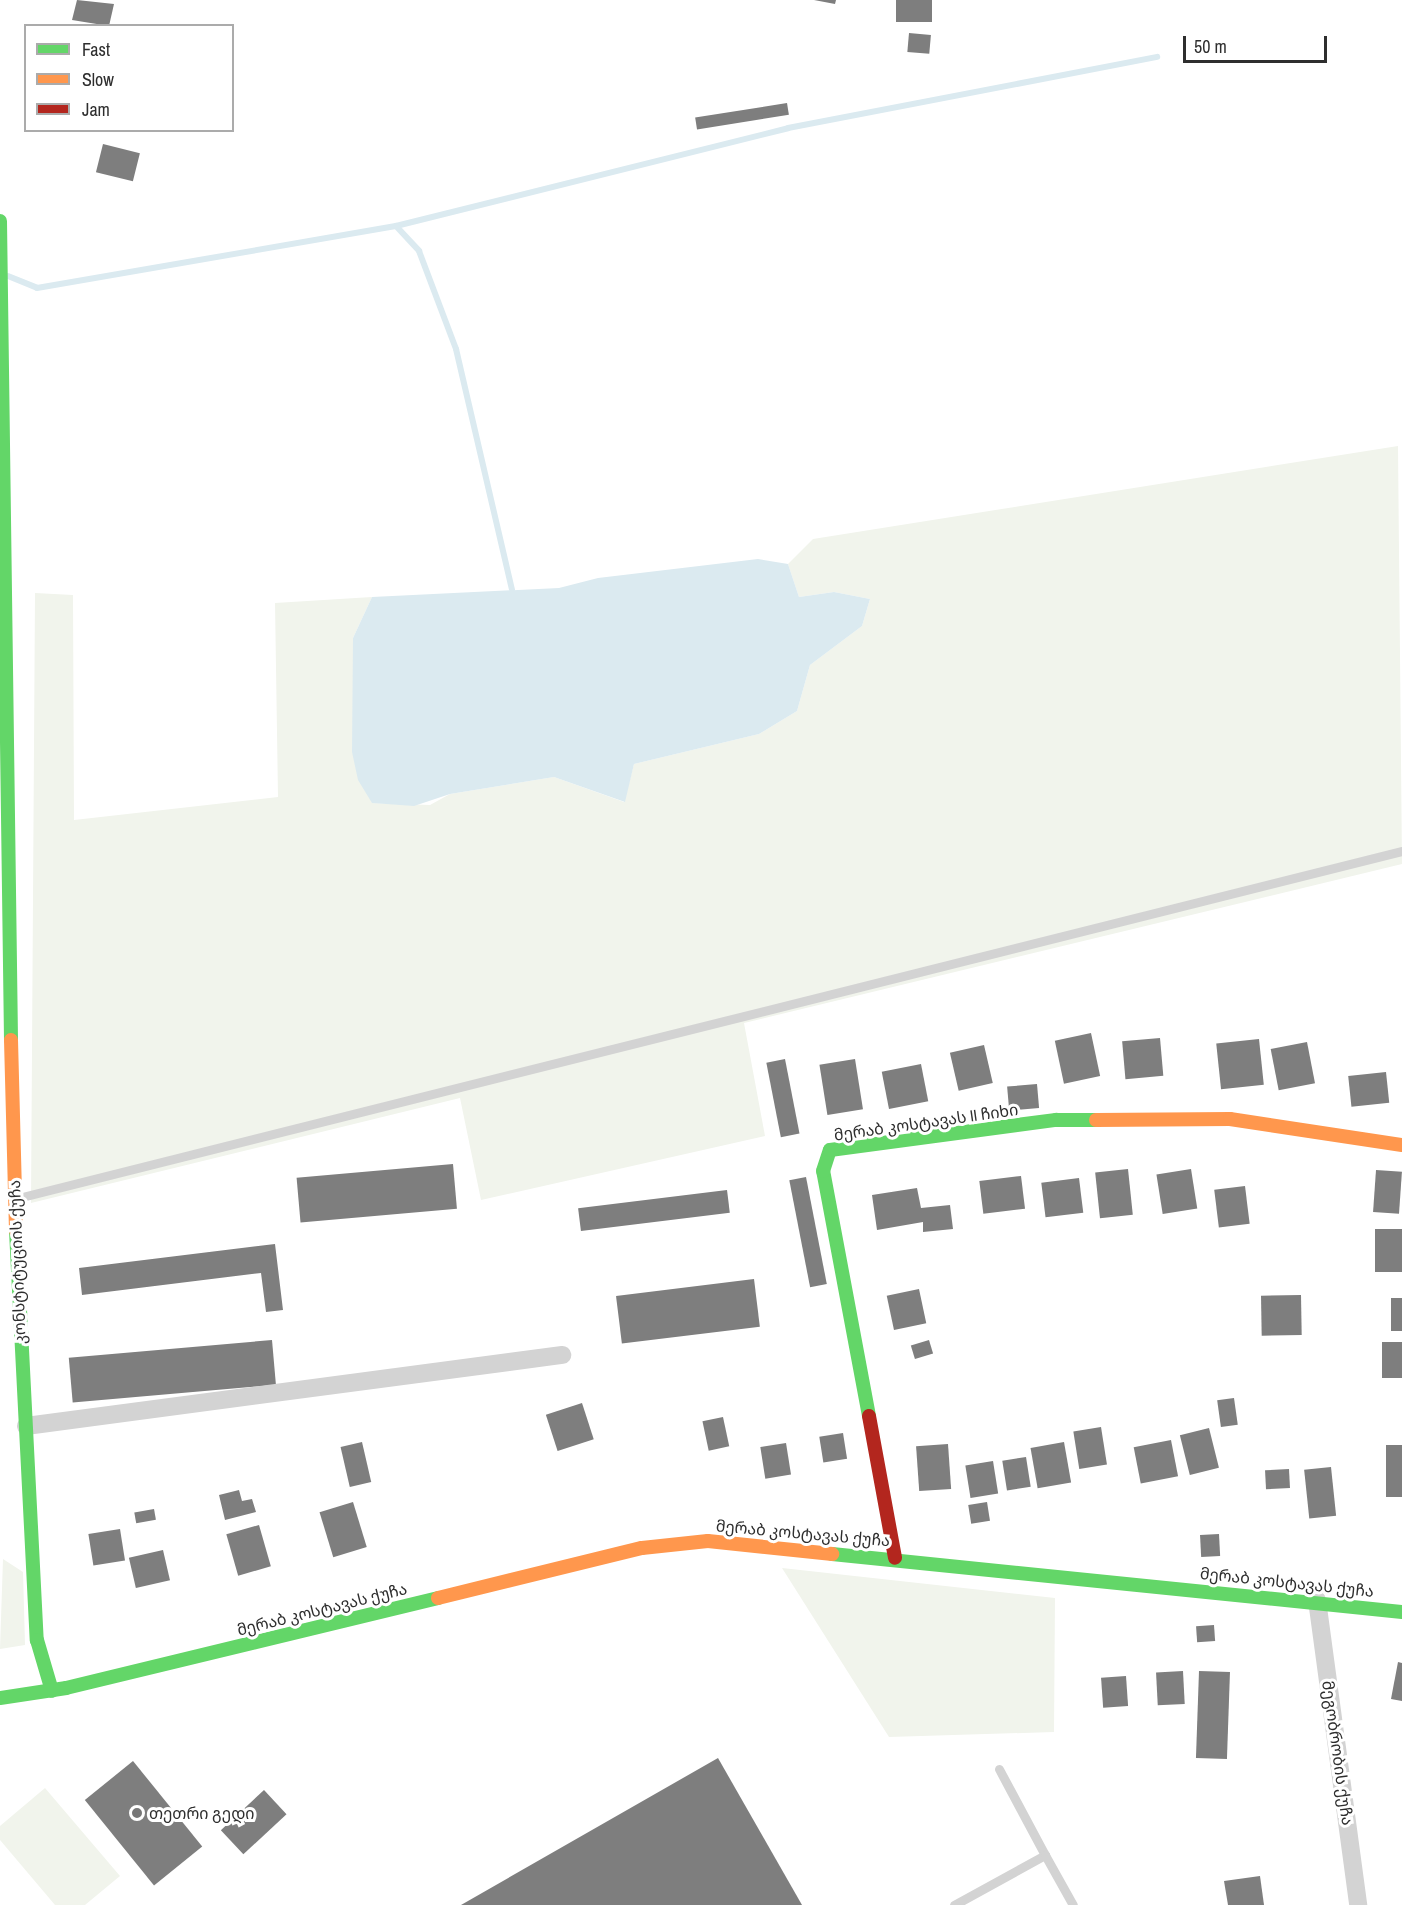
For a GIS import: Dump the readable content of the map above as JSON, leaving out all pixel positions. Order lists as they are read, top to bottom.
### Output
{
  "streets": {
    "street": [
      "მერაბ კოსტავას II ჩიხი",
      "კონსტიტუციის ქუჩა",
      "მერაბ კოსტავას ქუჩა",
      "მეგობრობის ქუჩა"
    ]
  },
  "crossings": [
    ["მერაბ კოსტავას II ჩიხი", "მერაბ კოსტავას ქუჩა"],
    ["კონსტიტუციის ქუჩა", "მერაბ კოსტავას ქუჩა"],
    ["მერაბ კოსტავას ქუჩა", "მეგობრობის ქუჩა"]
  ],
  "places": ["თეთრი გედი"],
  "legend": ["Fast", "Slow", "Jam"],
  "scale_bar": "50 m"
}
